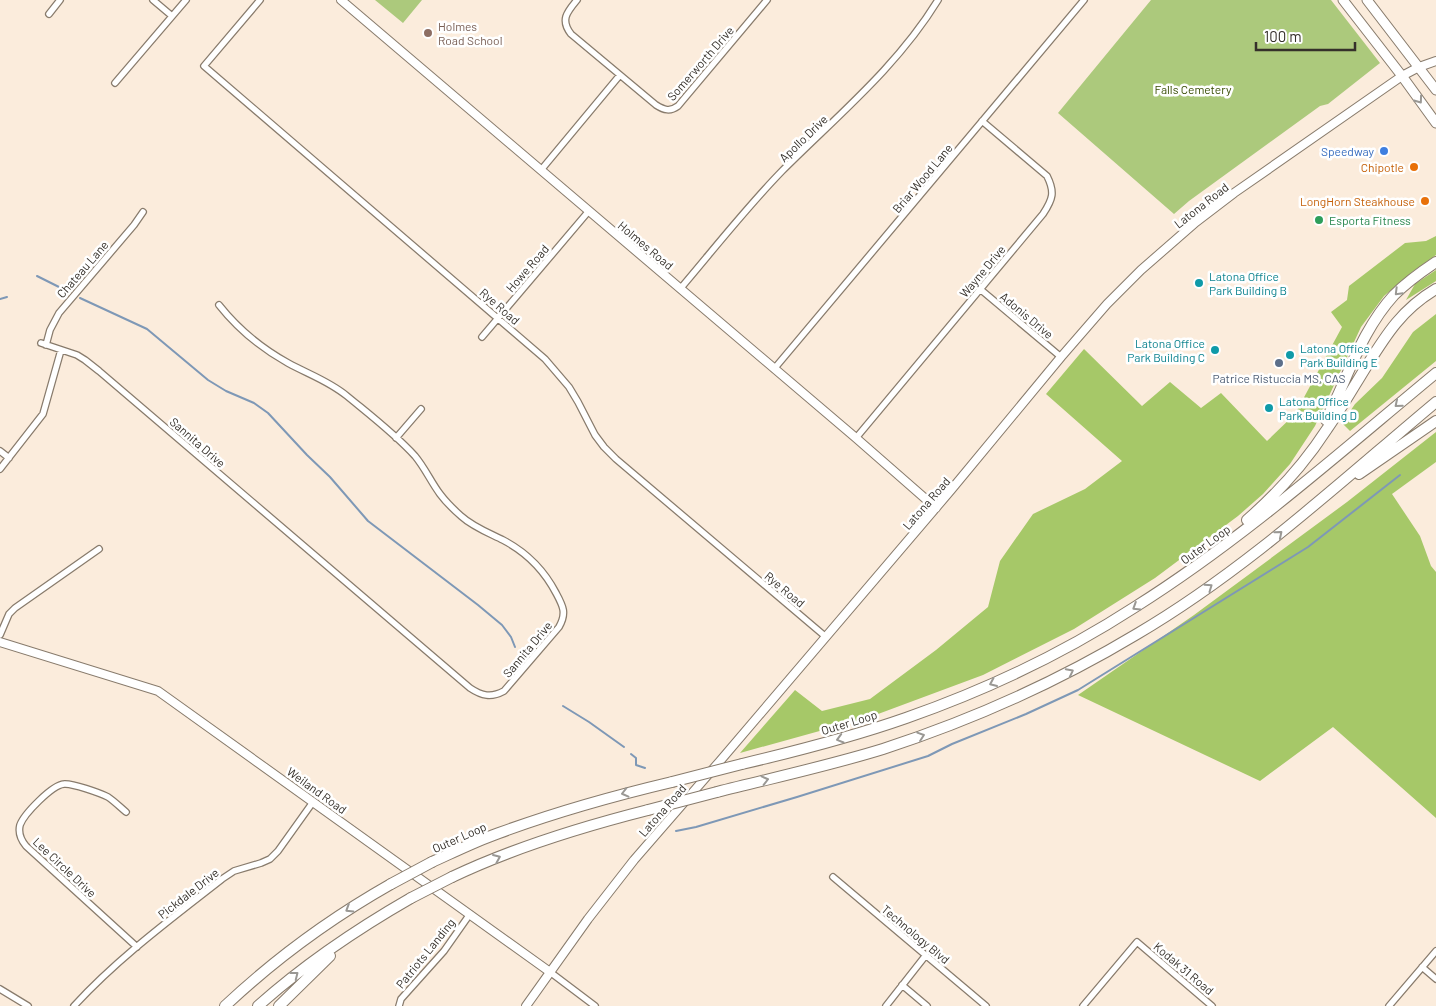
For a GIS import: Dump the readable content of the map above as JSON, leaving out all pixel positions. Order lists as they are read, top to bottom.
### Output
{
  "streets": {
    "highway": ["Outer Loop"],
    "street": [
      "Somerworth Drive",
      "Apollo Drive",
      "Briar Wood Lane",
      "Latona Road",
      "Holmes Road",
      "Howe Road",
      "Chateau Lane",
      "Wayne Drive",
      "Rye Road",
      "Adonis Drive",
      "Sannita Drive",
      "Weiland Road",
      "Lee Circle Drive",
      "Pickdale Drive",
      "Technology Blvd",
      "Patriots Landing",
      "Kodak 31 Road"
    ]
  },
  "crossings": [
    ["Apollo Drive", "Holmes Road"],
    ["Briar Wood Lane", "Holmes Road"],
    ["Briar Wood Lane", "Wayne Drive"],
    ["Latona Road", "Holmes Road"],
    ["Latona Road", "Rye Road"],
    ["Latona Road", "Adonis Drive"],
    ["Latona Road", "Weiland Road"],
    ["Holmes Road", "Howe Road"],
    ["Holmes Road", "Wayne Drive"],
    ["Howe Road", "Rye Road"],
    ["Chateau Lane", "Sannita Drive"],
    ["Wayne Drive", "Adonis Drive"],
    ["Weiland Road", "Pickdale Drive"],
    ["Weiland Road", "Patriots Landing"],
    ["Lee Circle Drive", "Pickdale Drive"]
  ],
  "parks": ["Falls Cemetery"],
  "places": [
    "Holmes Road School",
    "Speedway",
    "Chipotle",
    "LongHorn Steakhouse",
    "Esporta Fitness",
    "Latona Office Park Building B",
    "Latona Office Park Building C",
    "Latona Office Park Building E",
    "Patrice Ristuccia MS, CAS",
    "Latona Office Park Building D"
  ],
  "scale_bar": "100 m"
}
